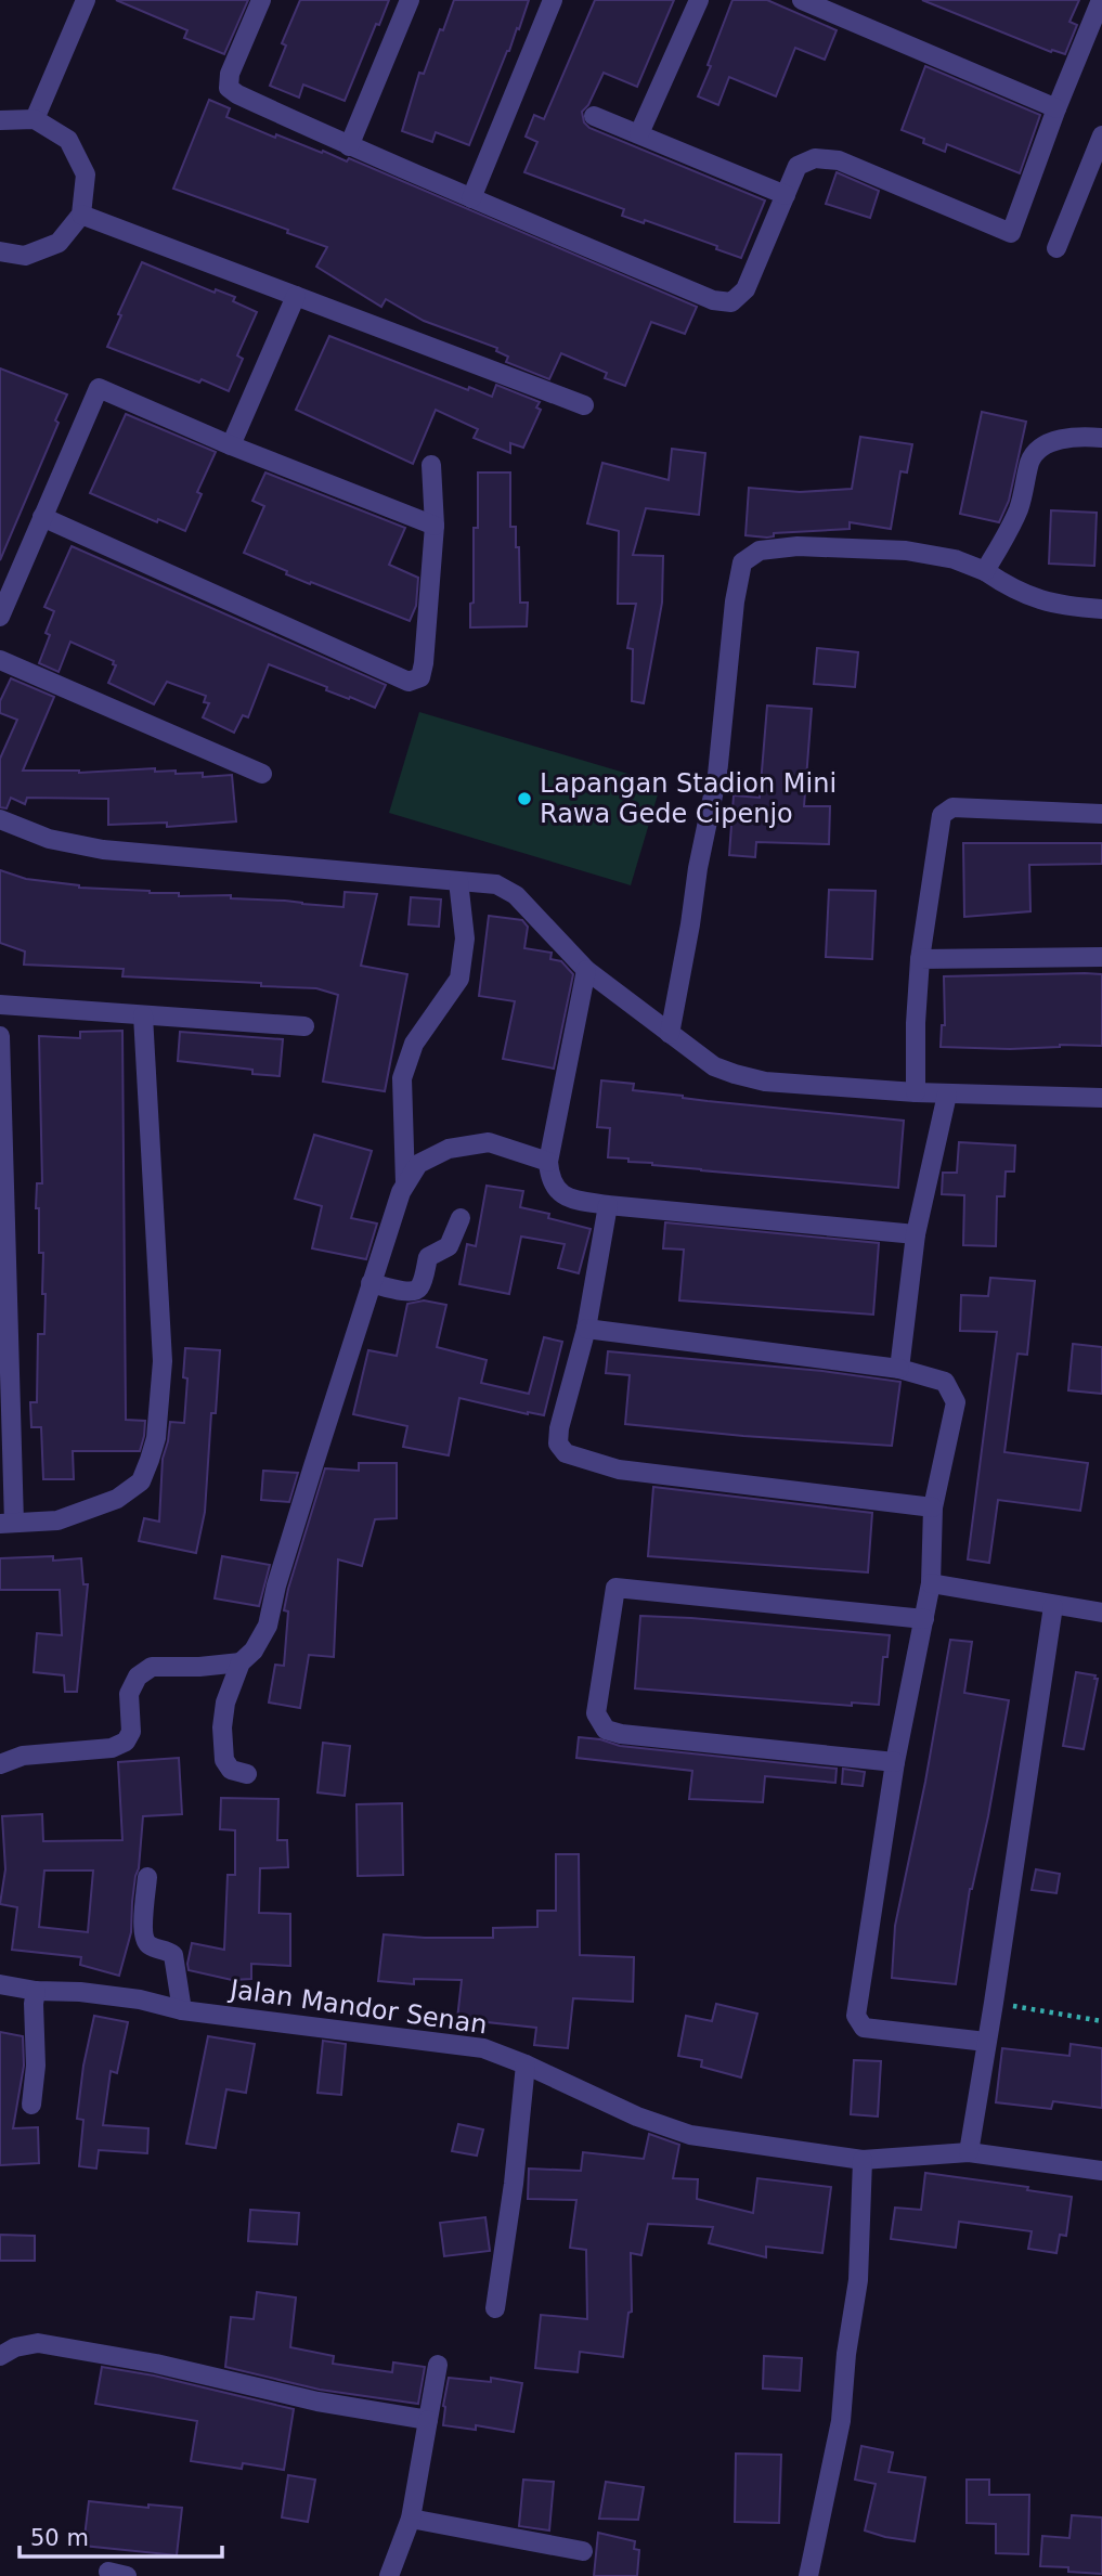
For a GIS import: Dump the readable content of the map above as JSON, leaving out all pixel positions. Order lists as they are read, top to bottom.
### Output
{
  "streets": {
    "street": ["Jalan Mandor Senan"]
  },
  "places": ["Lapangan Stadion Mini Rawa Gede Cipenjo"],
  "scale_bar": "50 m"
}
